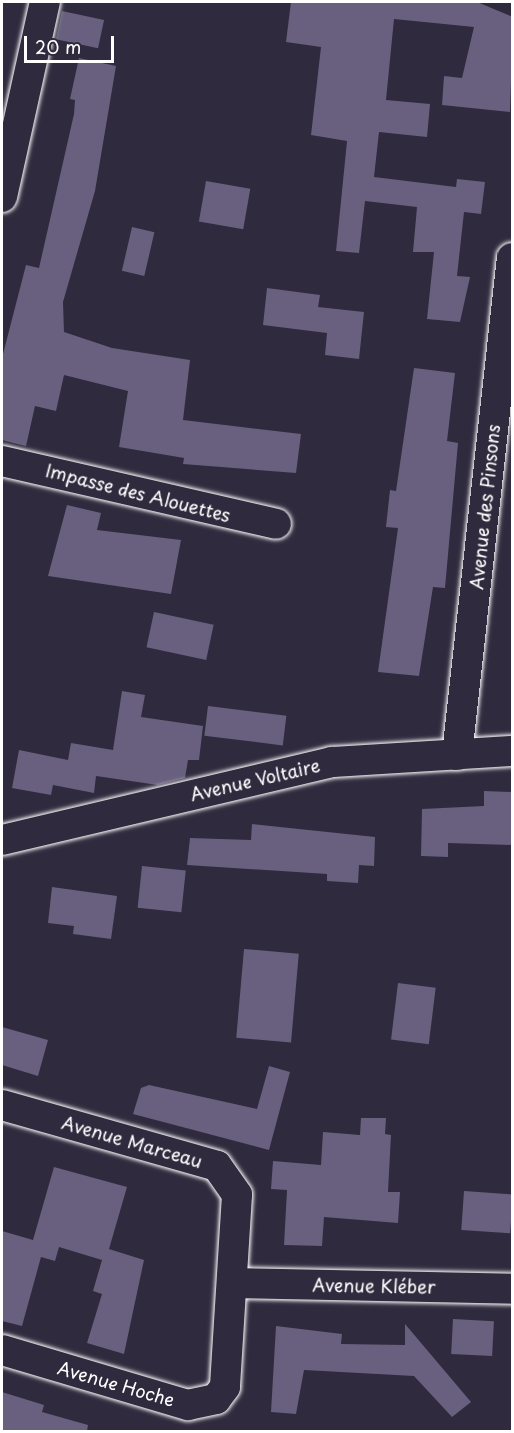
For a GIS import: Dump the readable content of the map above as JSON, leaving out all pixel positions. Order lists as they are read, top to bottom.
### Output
{
  "streets": {
    "street": [
      "Impasse des Alouettes",
      "Avenue des Pinsons",
      "Avenue Voltaire",
      "Avenue Marceau",
      "Avenue Kléber",
      "Avenue Hoche"
    ]
  },
  "crossings": [
    ["Avenue des Pinsons", "Avenue Voltaire"],
    ["Avenue Marceau", "Avenue Kléber"],
    ["Avenue Marceau", "Avenue Hoche"]
  ],
  "scale_bar": "20 m"
}
